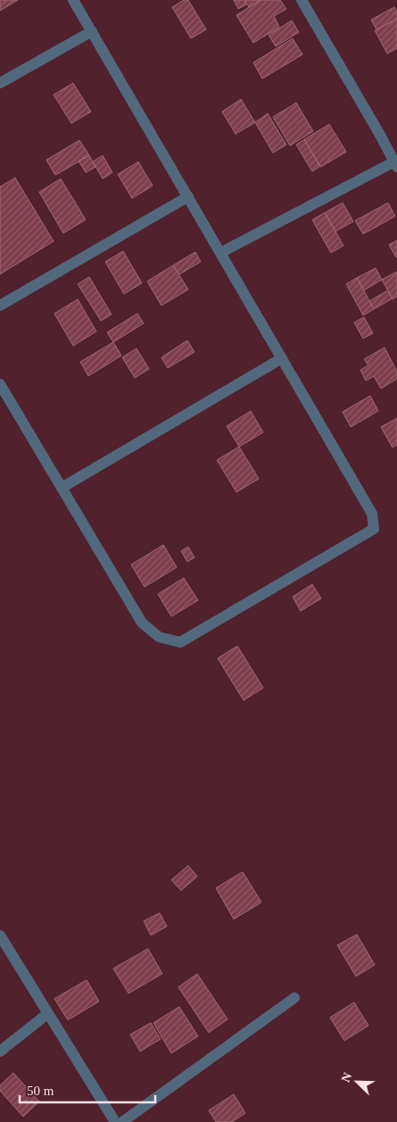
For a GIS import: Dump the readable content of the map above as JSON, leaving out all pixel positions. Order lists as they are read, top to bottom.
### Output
{
  "scale_bar": "50 m",
  "north": "top left"
}
